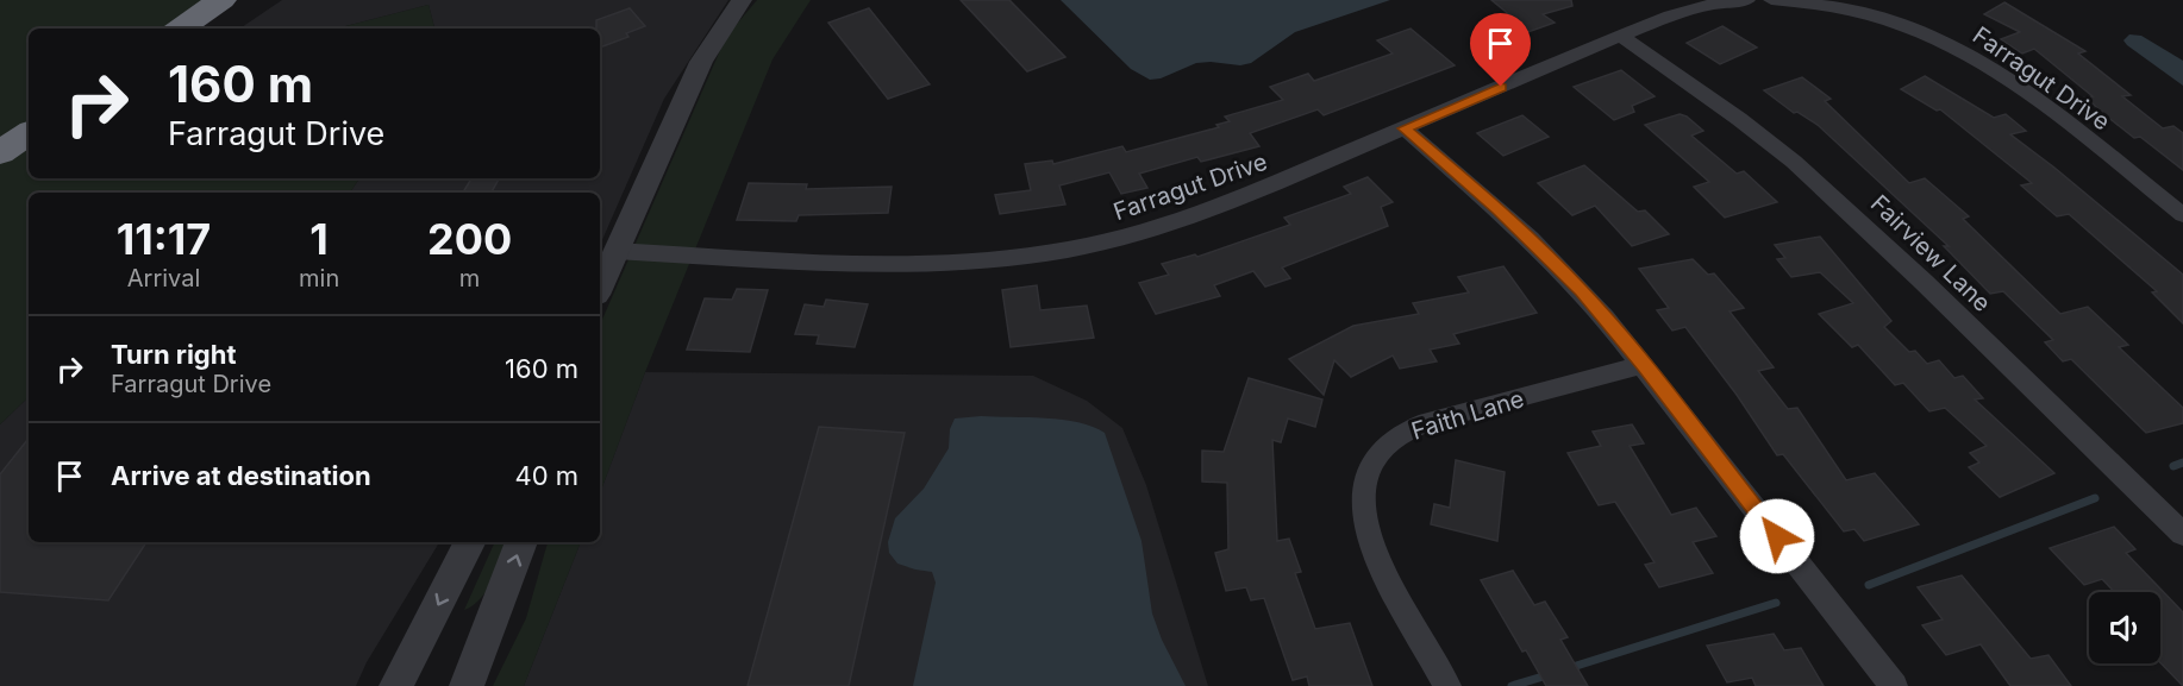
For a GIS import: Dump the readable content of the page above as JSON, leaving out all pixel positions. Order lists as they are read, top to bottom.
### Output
{
  "streets": {
    "street": ["Farragut Drive", "Fairview Lane", "Faith Lane"]
  },
  "crossings": [
    ["Farragut Drive", "Fairview Lane"]
  ],
  "page": {
    "turn": ["160 m", "Farragut Drive"],
    "eta": [
      "11:17",
      "Arrival",
      "1",
      "min",
      "200",
      "m"
    ],
    "list": [
      {
        "name": "Turn right",
        "note": "Farragut Drive",
        "value": "160 m"
      },
      {
        "name": "Arrive at destination",
        "value": "40 m"
      }
    ]
  }
}
